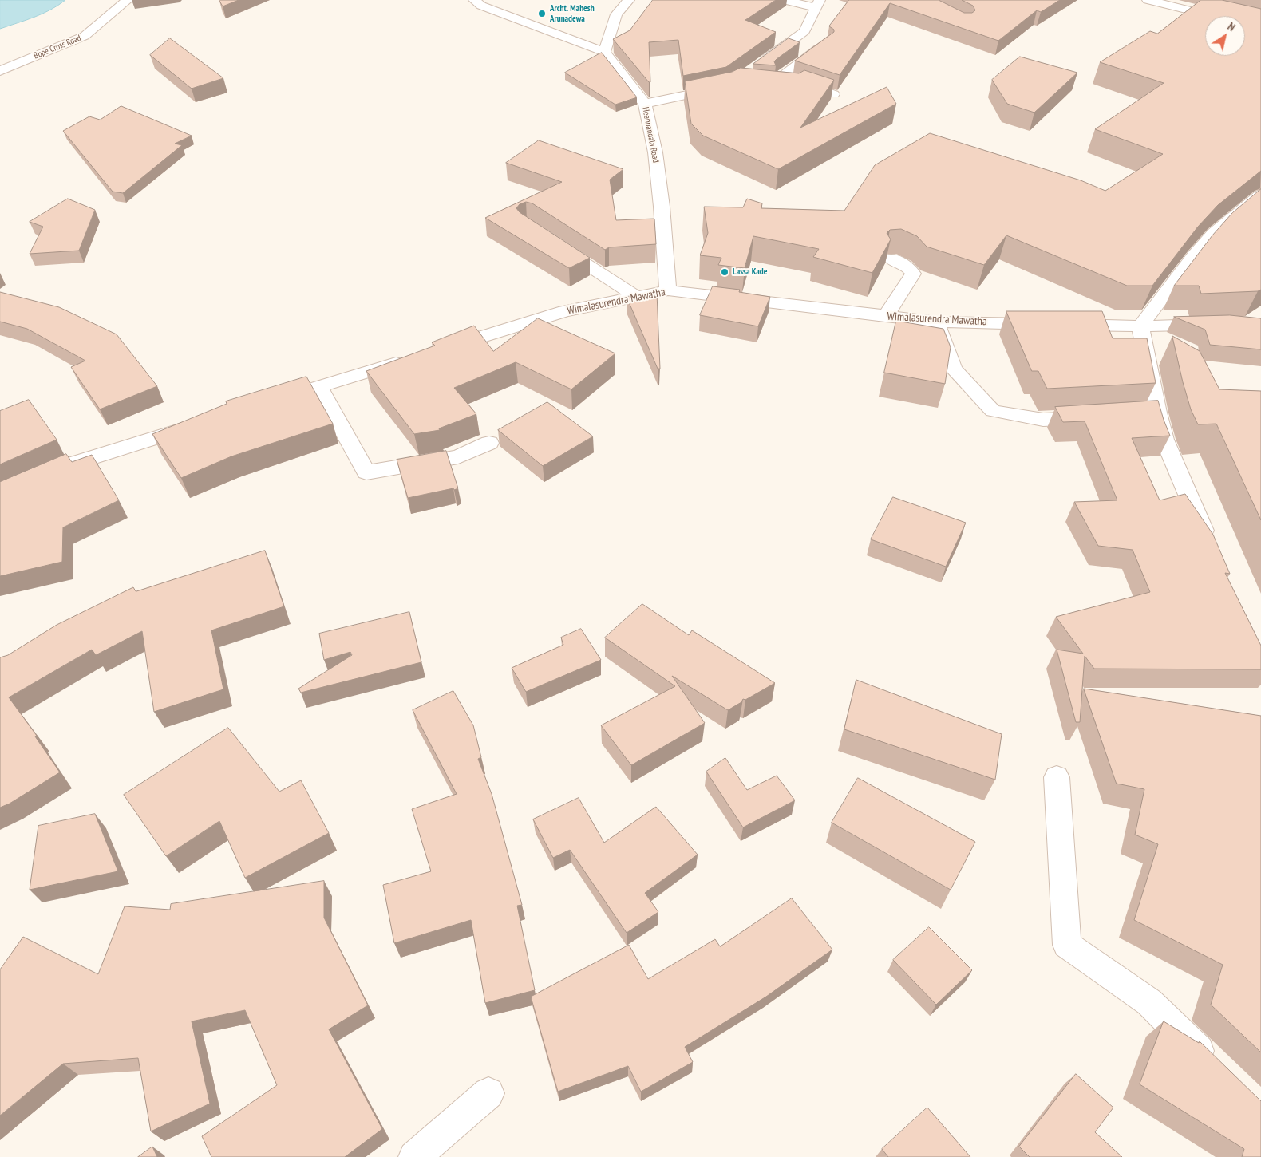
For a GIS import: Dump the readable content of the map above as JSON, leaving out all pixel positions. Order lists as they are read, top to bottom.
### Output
{
  "streets": {
    "street": ["Bope Cross Road", "Heenpandala Road", "Wimalasurendra Mawatha"]
  },
  "crossings": [
    ["Heenpandala Road", "Wimalasurendra Mawatha"]
  ],
  "places": ["Archt. Mahesh Arunadewa", "Lassa Kade"],
  "north": "top right"
}
